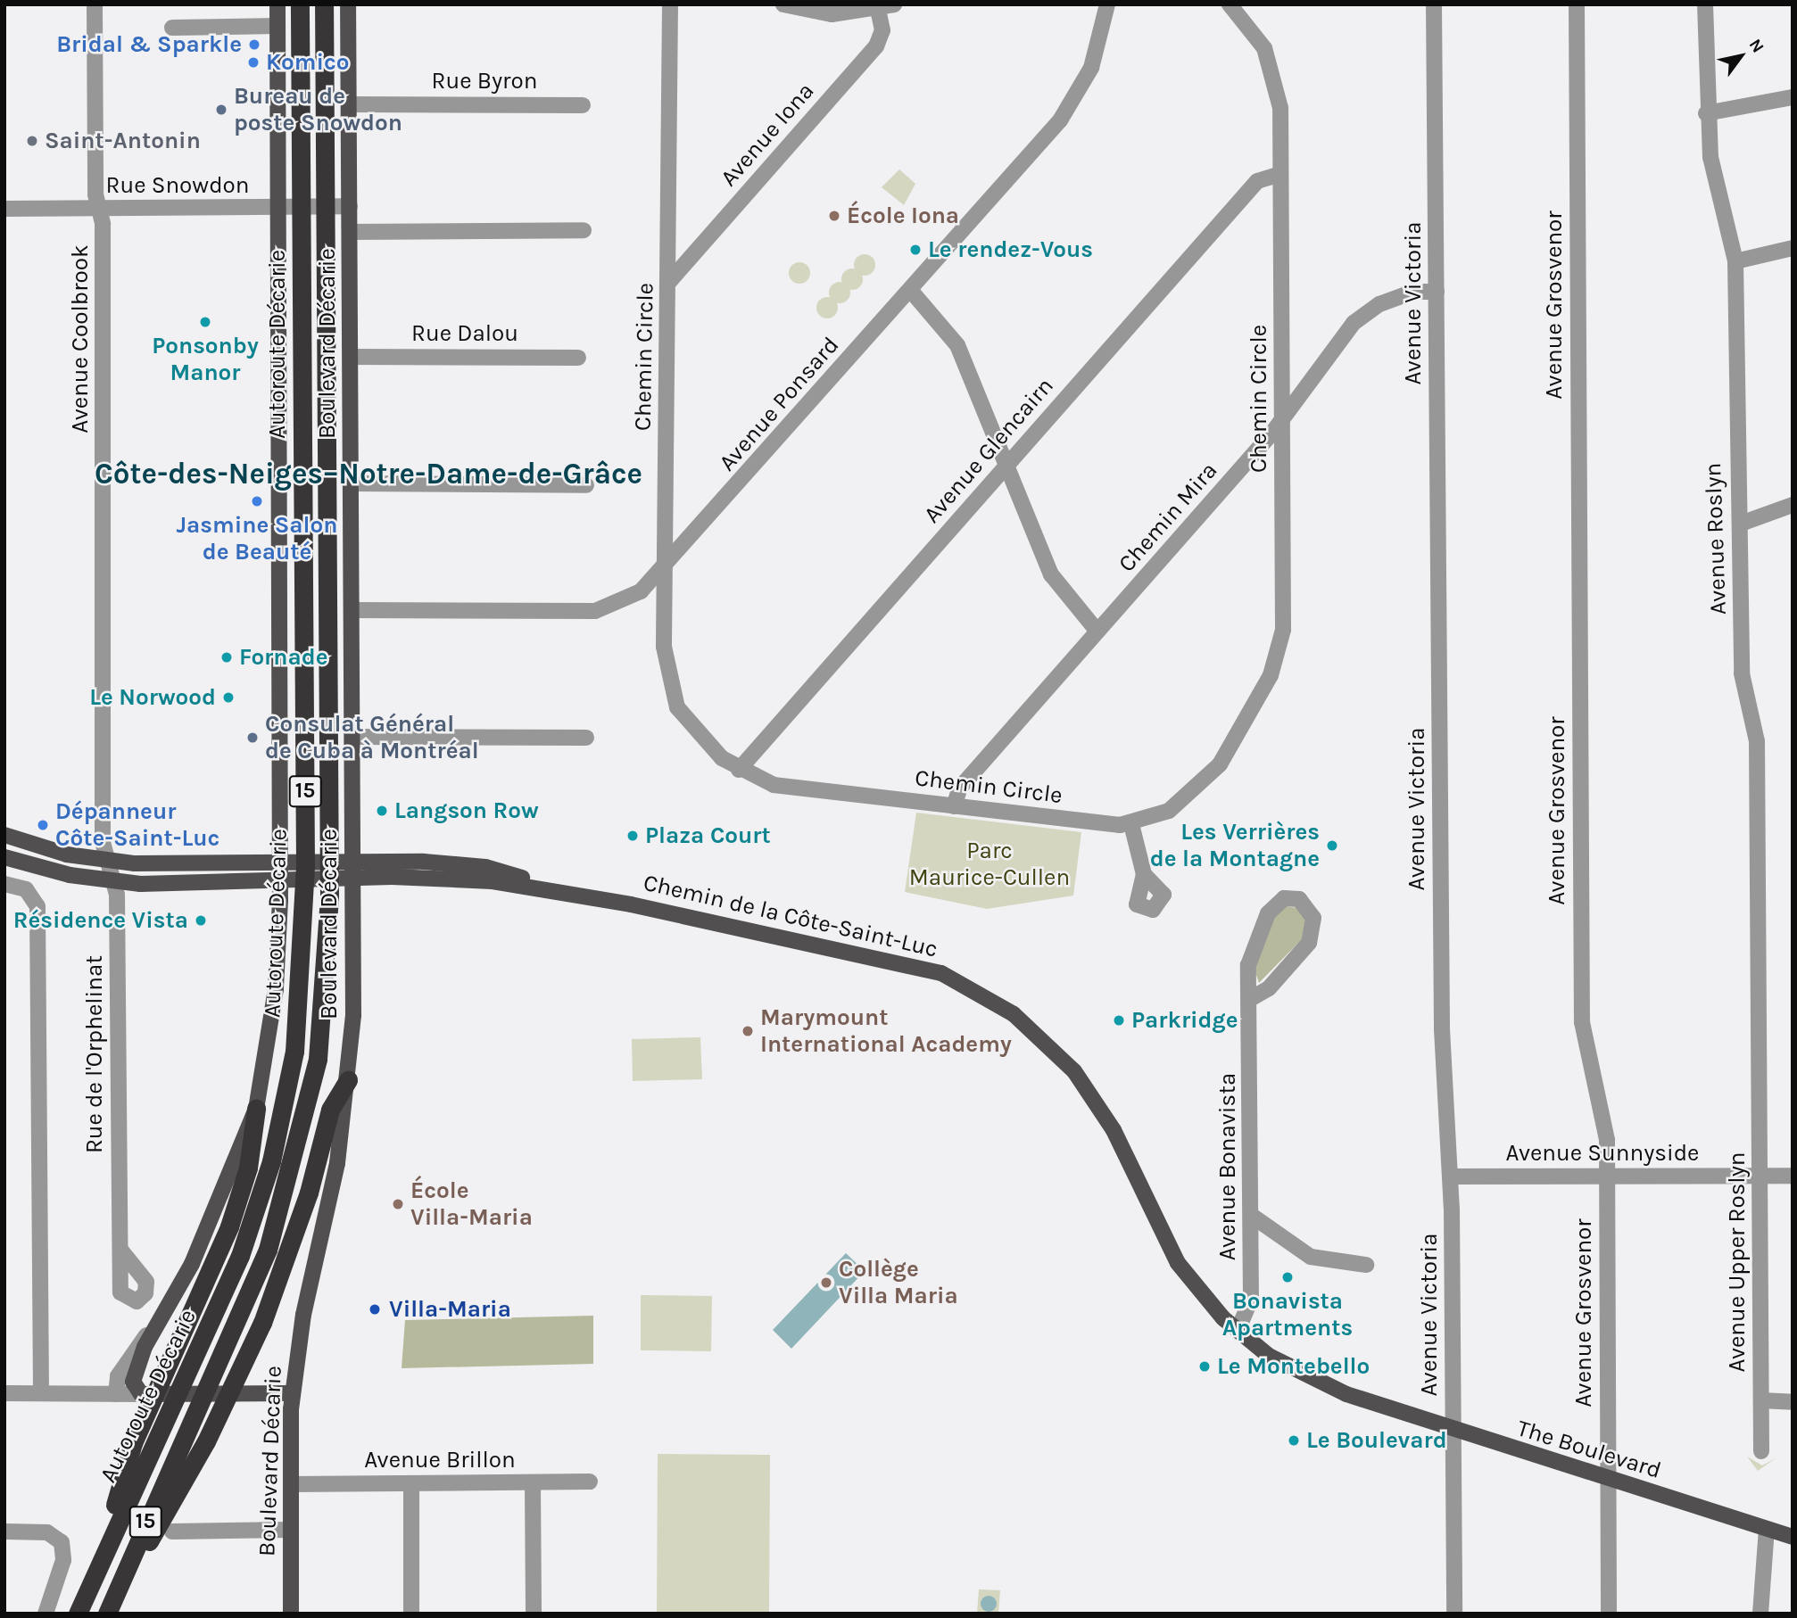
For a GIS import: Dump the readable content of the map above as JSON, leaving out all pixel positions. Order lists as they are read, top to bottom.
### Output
{
  "streets": {
    "highway": ["Autoroute Décarie", "15"],
    "main road": ["Boulevard Décarie", "Chemin de la Côte-Saint-Luc", "The Boulevard"],
    "street": [
      "Rue Byron",
      "Avenue Iona",
      "Rue Snowdon",
      "Avenue Victoria",
      "Avenue Grosvenor",
      "Rue Dalou",
      "Avenue Coolbrook",
      "Chemin Circle",
      "Avenue Ponsard",
      "Avenue Glencairn",
      "Chemin Mira",
      "Avenue Roslyn",
      "Rue de l'Orphelinat",
      "Avenue Sunnyside",
      "Avenue Bonavista",
      "Avenue Upper Roslyn",
      "Avenue Brillon"
    ]
  },
  "crossings": [
    ["Rue Byron", "Boulevard Décarie"],
    ["Avenue Iona", "Chemin Circle"],
    ["Rue Snowdon", "Avenue Coolbrook"],
    ["Rue Snowdon", "Boulevard Décarie"],
    ["Avenue Victoria", "Chemin Mira"],
    ["Avenue Victoria", "Avenue Sunnyside"],
    ["Avenue Victoria", "The Boulevard"],
    ["Avenue Grosvenor", "Avenue Sunnyside"],
    ["Avenue Grosvenor", "The Boulevard"],
    ["Rue Dalou", "Boulevard Décarie"],
    ["Avenue Coolbrook", "Chemin de la Côte-Saint-Luc"],
    ["Avenue Coolbrook", "Rue de l'Orphelinat"],
    ["Boulevard Décarie", "Avenue Ponsard"],
    ["Boulevard Décarie", "Chemin de la Côte-Saint-Luc"],
    ["Boulevard Décarie", "Avenue Brillon"],
    ["Chemin Circle", "Avenue Ponsard"],
    ["Chemin Circle", "Avenue Glencairn"],
    ["Chemin Circle", "Chemin Mira"],
    ["Avenue Roslyn", "Avenue Upper Roslyn"],
    ["Chemin de la Côte-Saint-Luc", "Rue de l'Orphelinat"],
    ["Chemin de la Côte-Saint-Luc", "Avenue Bonavista"],
    ["Chemin de la Côte-Saint-Luc", "The Boulevard"],
    ["Avenue Sunnyside", "Avenue Upper Roslyn"]
  ],
  "districts": ["Côte-des-Neiges–Notre-Dame-de-Grâce"],
  "parks": ["Parc Maurice-Cullen"],
  "places": [
    "Bridal & Sparkle",
    "Komico",
    "Bureau de poste Snowdon",
    "Saint-Antonin",
    "École Iona",
    "Le rendez-Vous",
    "Ponsonby Manor",
    "Jasmine Salon de Beauté",
    "Fornade",
    "Le Norwood",
    "Consulat Général de Cuba à Montréal",
    "Langson Row",
    "Dépanneur Côte-Saint-Luc",
    "Plaza Court",
    "Les Verrières de la Montagne",
    "Résidence Vista",
    "Parkridge",
    "Marymount International Academy",
    "École Villa-Maria",
    "Bonavista Apartments",
    "Collège Villa Maria",
    "Villa-Maria",
    "Le Montebello",
    "Le Boulevard"
  ],
  "north": "top right"
}
